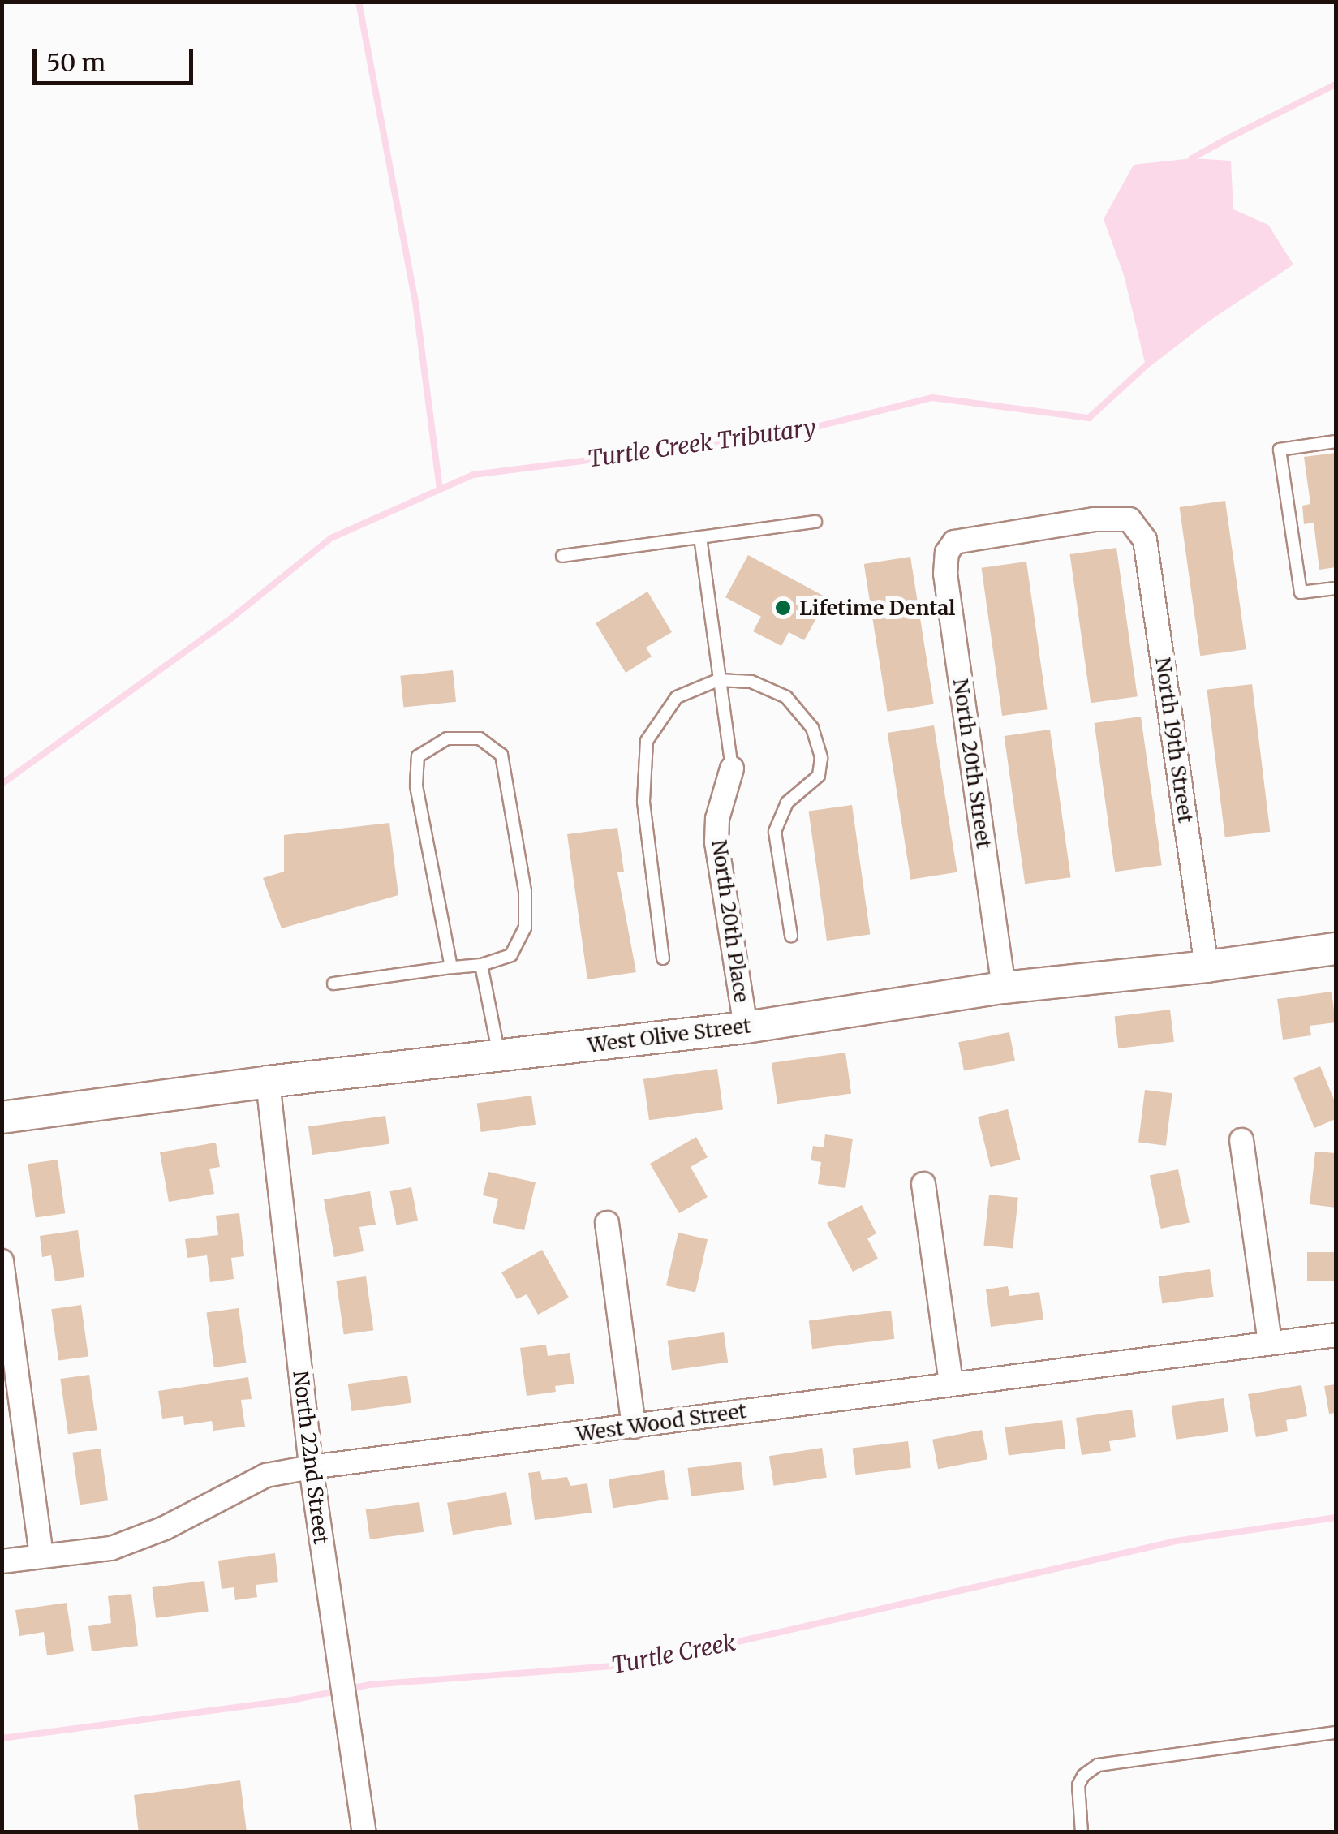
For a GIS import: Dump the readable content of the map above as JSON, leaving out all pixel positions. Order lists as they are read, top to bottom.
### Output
{
  "streets": {
    "main road": ["West Olive Street"],
    "street": [
      "North 19th Street",
      "North 20th Street",
      "North 20th Place",
      "West Wood Street",
      "North 22nd Street"
    ]
  },
  "crossings": [
    ["North 19th Street", "North 20th Street"],
    ["North 19th Street", "West Olive Street"],
    ["North 20th Street", "West Olive Street"],
    ["North 20th Place", "West Olive Street"],
    ["West Olive Street", "North 22nd Street"],
    ["West Wood Street", "North 22nd Street"]
  ],
  "water": ["Turtle Creek Tributary", "Turtle Creek"],
  "places": ["Lifetime Dental"],
  "scale_bar": "50 m"
}
